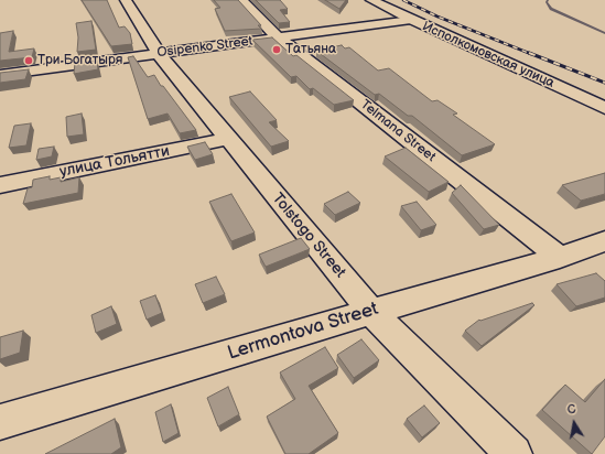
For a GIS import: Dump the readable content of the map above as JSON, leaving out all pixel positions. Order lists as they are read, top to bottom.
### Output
{
  "streets": {
    "street": [
      "Osipenko Street",
      "Исполкомовская улица",
      "Telmana Street",
      "улица Тольятти",
      "Tolstogo Street",
      "Lermontova Street"
    ]
  },
  "crossings": [
    ["Osipenko Street", "Исполкомовская улица"],
    ["Osipenko Street", "Telmana Street"],
    ["Osipenko Street", "Tolstogo Street"],
    ["Telmana Street", "Lermontova Street"],
    ["улица Тольятти", "Tolstogo Street"],
    ["Tolstogo Street", "Lermontova Street"]
  ],
  "places": ["Татьяна", "Три Богатыря"],
  "north": "top"
}
